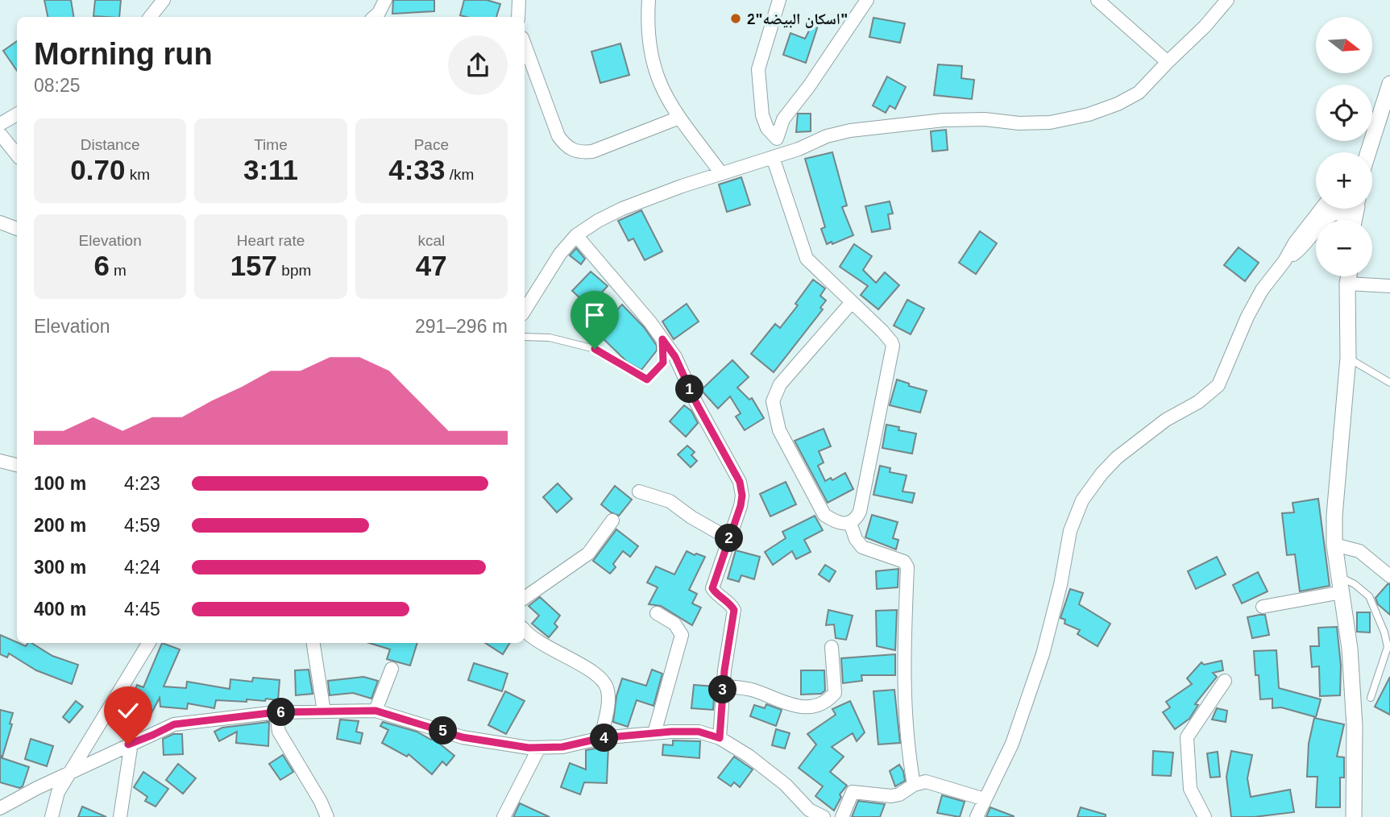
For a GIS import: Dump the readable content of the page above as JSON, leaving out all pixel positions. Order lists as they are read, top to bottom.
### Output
{
  "places": ["اسكان البيضه\"2\""],
  "north": "right",
  "page": {
    "map_buttons": ["+", "−"],
    "heading": ["Morning run", "08:25"],
    "stats": [
      ["Distance", "0.70 km"],
      ["Time", "3:11"],
      ["Pace", "4:33 /km"],
      ["Elevation", "6 m"],
      ["Heart rate", "157 bpm"],
      ["kcal", "47"]
    ],
    "chart": ["Elevation", "291–296 m"],
    "pins": [
      "1",
      "2",
      "3",
      "6",
      "5",
      "4"
    ],
    "list": [
      {
        "name": "100 m",
        "note": "4:23"
      },
      {
        "name": "200 m",
        "note": "4:59"
      },
      {
        "name": "300 m",
        "note": "4:24"
      },
      {
        "name": "400 m",
        "note": "4:45"
      }
    ]
  }
}
